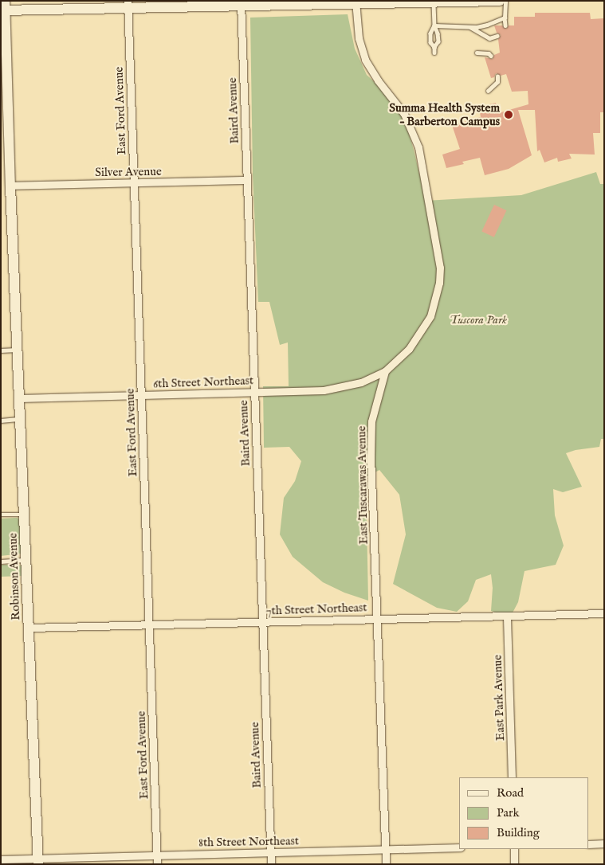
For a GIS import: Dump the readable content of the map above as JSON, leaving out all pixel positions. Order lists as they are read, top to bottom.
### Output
{
  "streets": {
    "main road": ["Robinson Avenue"],
    "street": [
      "East Ford Avenue",
      "Baird Avenue",
      "Silver Avenue",
      "6th Street Northeast",
      "East Tuscarawas Avenue",
      "7th Street Northeast",
      "East Park Avenue",
      "8th Street Northeast"
    ]
  },
  "crossings": [
    ["East Ford Avenue", "Silver Avenue"],
    ["East Ford Avenue", "6th Street Northeast"],
    ["East Ford Avenue", "7th Street Northeast"],
    ["East Ford Avenue", "8th Street Northeast"],
    ["Baird Avenue", "Silver Avenue"],
    ["Baird Avenue", "6th Street Northeast"],
    ["Baird Avenue", "7th Street Northeast"],
    ["Baird Avenue", "8th Street Northeast"],
    ["Silver Avenue", "Robinson Avenue"],
    ["6th Street Northeast", "East Tuscarawas Avenue"],
    ["6th Street Northeast", "Robinson Avenue"],
    ["East Tuscarawas Avenue", "7th Street Northeast"],
    ["East Tuscarawas Avenue", "8th Street Northeast"],
    ["Robinson Avenue", "7th Street Northeast"],
    ["Robinson Avenue", "8th Street Northeast"],
    ["7th Street Northeast", "East Park Avenue"]
  ],
  "parks": ["Tuscora Park"],
  "places": ["Summa Health System – Barberton Campus"],
  "legend": ["Road", "Park", "Building"]
}
